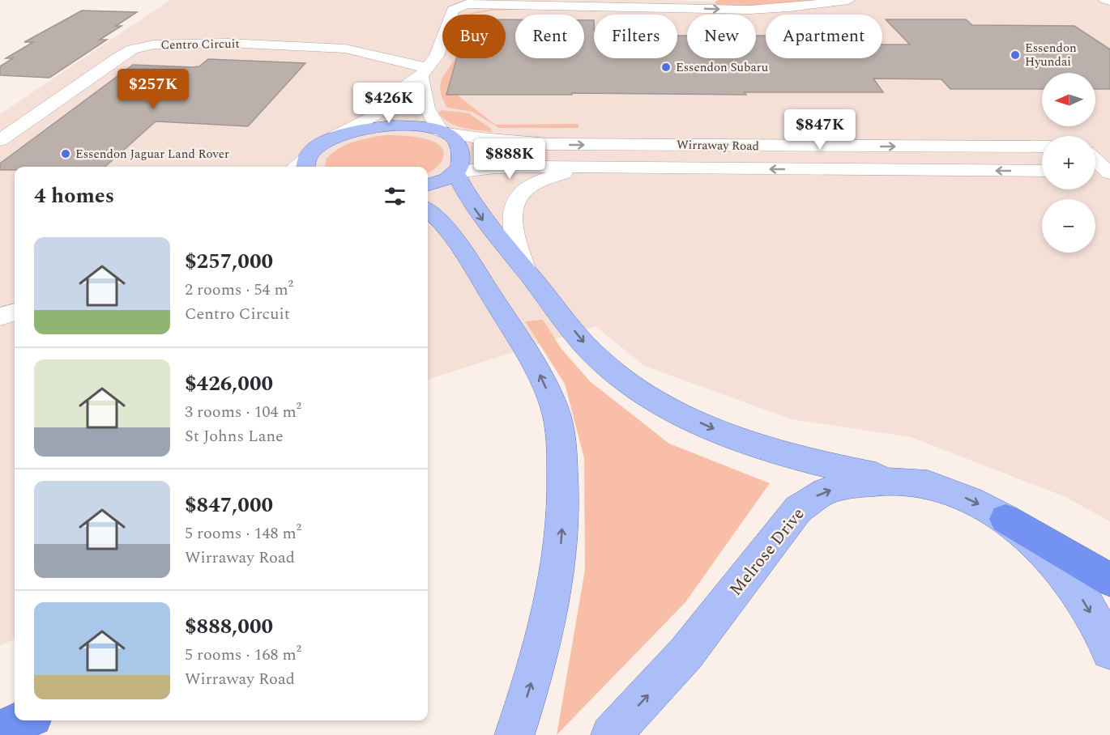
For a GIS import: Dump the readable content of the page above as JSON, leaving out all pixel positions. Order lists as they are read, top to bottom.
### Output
{
  "streets": {
    "main road": ["Melrose Drive"],
    "street": ["Centro Circuit", "Wirraway Road"]
  },
  "places": ["Essendon Hyundai", "Essendon Subaru", "Essendon Jaguar Land Rover"],
  "north": "left",
  "page": {
    "chip": [
      "Buy",
      "Rent",
      "Filters",
      "New",
      "Apartment"
    ],
    "price": [
      "$257K",
      "$426K",
      "$847K",
      "$888K"
    ],
    "map_buttons": ["+", "−"],
    "heading": "4 homes",
    "list": [
      {
        "name": "$257,000",
        "note": "2 rooms · 54 m² · Centro Circuit"
      },
      {
        "name": "$426,000",
        "note": "3 rooms · 104 m² · St Johns Lane"
      },
      {
        "name": "$847,000",
        "note": "5 rooms · 148 m² · Wirraway Road"
      },
      {
        "name": "$888,000",
        "note": "5 rooms · 168 m² · Wirraway Road"
      }
    ]
  }
}
